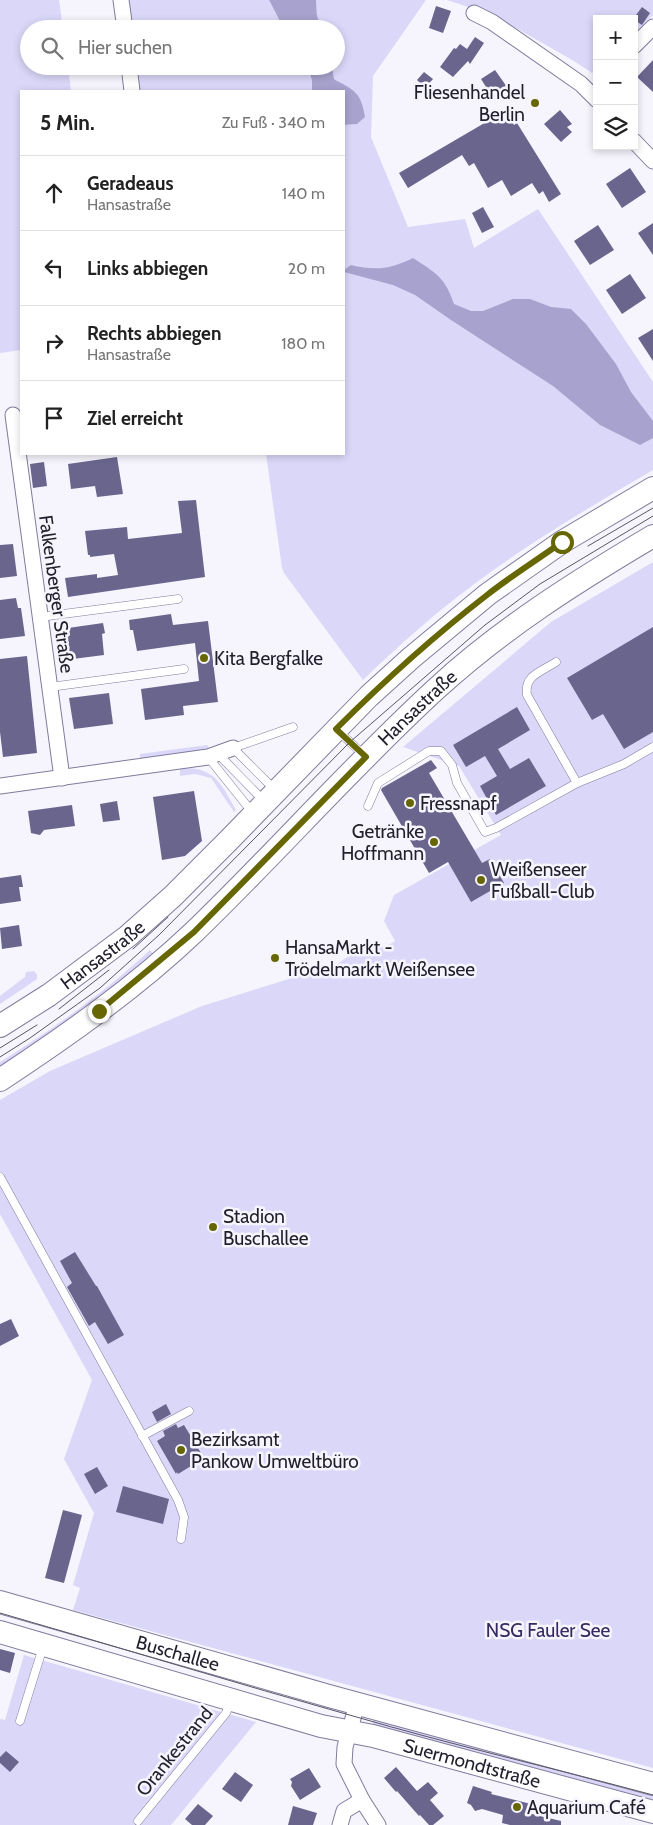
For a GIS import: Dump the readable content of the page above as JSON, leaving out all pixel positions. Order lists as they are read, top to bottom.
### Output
{
  "streets": {
    "main road": ["Hansastraße", "Buschallee", "Suermondtstraße"],
    "street": ["Falkenberger Straße"],
    "lane": ["Orankestrand"]
  },
  "crossings": [
    ["Buschallee", "Orankestrand"],
    ["Buschallee", "Suermondtstraße"]
  ],
  "parks": ["NSG Fauler See"],
  "places": [
    "Fliesenhandel Berlin",
    "Kita Bergfalke",
    "Fressnapf",
    "Getränke Hoffmann",
    "Weißenseer Fußball-Club",
    "HansaMarkt - Trödelmarkt Weißensee",
    "Stadion Buschallee",
    "Bezirksamt Pankow Umweltbüro",
    "Aquarium Café"
  ],
  "page": {
    "map_buttons": ["+", "−"],
    "search": "Hier suchen",
    "heading": ["5 Min.", "Zu Fuß · 340 m"],
    "list": [
      ["Geradeaus", "Hansastraße", "140 m"],
      ["Links abbiegen", "20 m"],
      ["Rechts abbiegen", "Hansastraße", "180 m"],
      "Ziel erreicht"
    ]
  }
}
